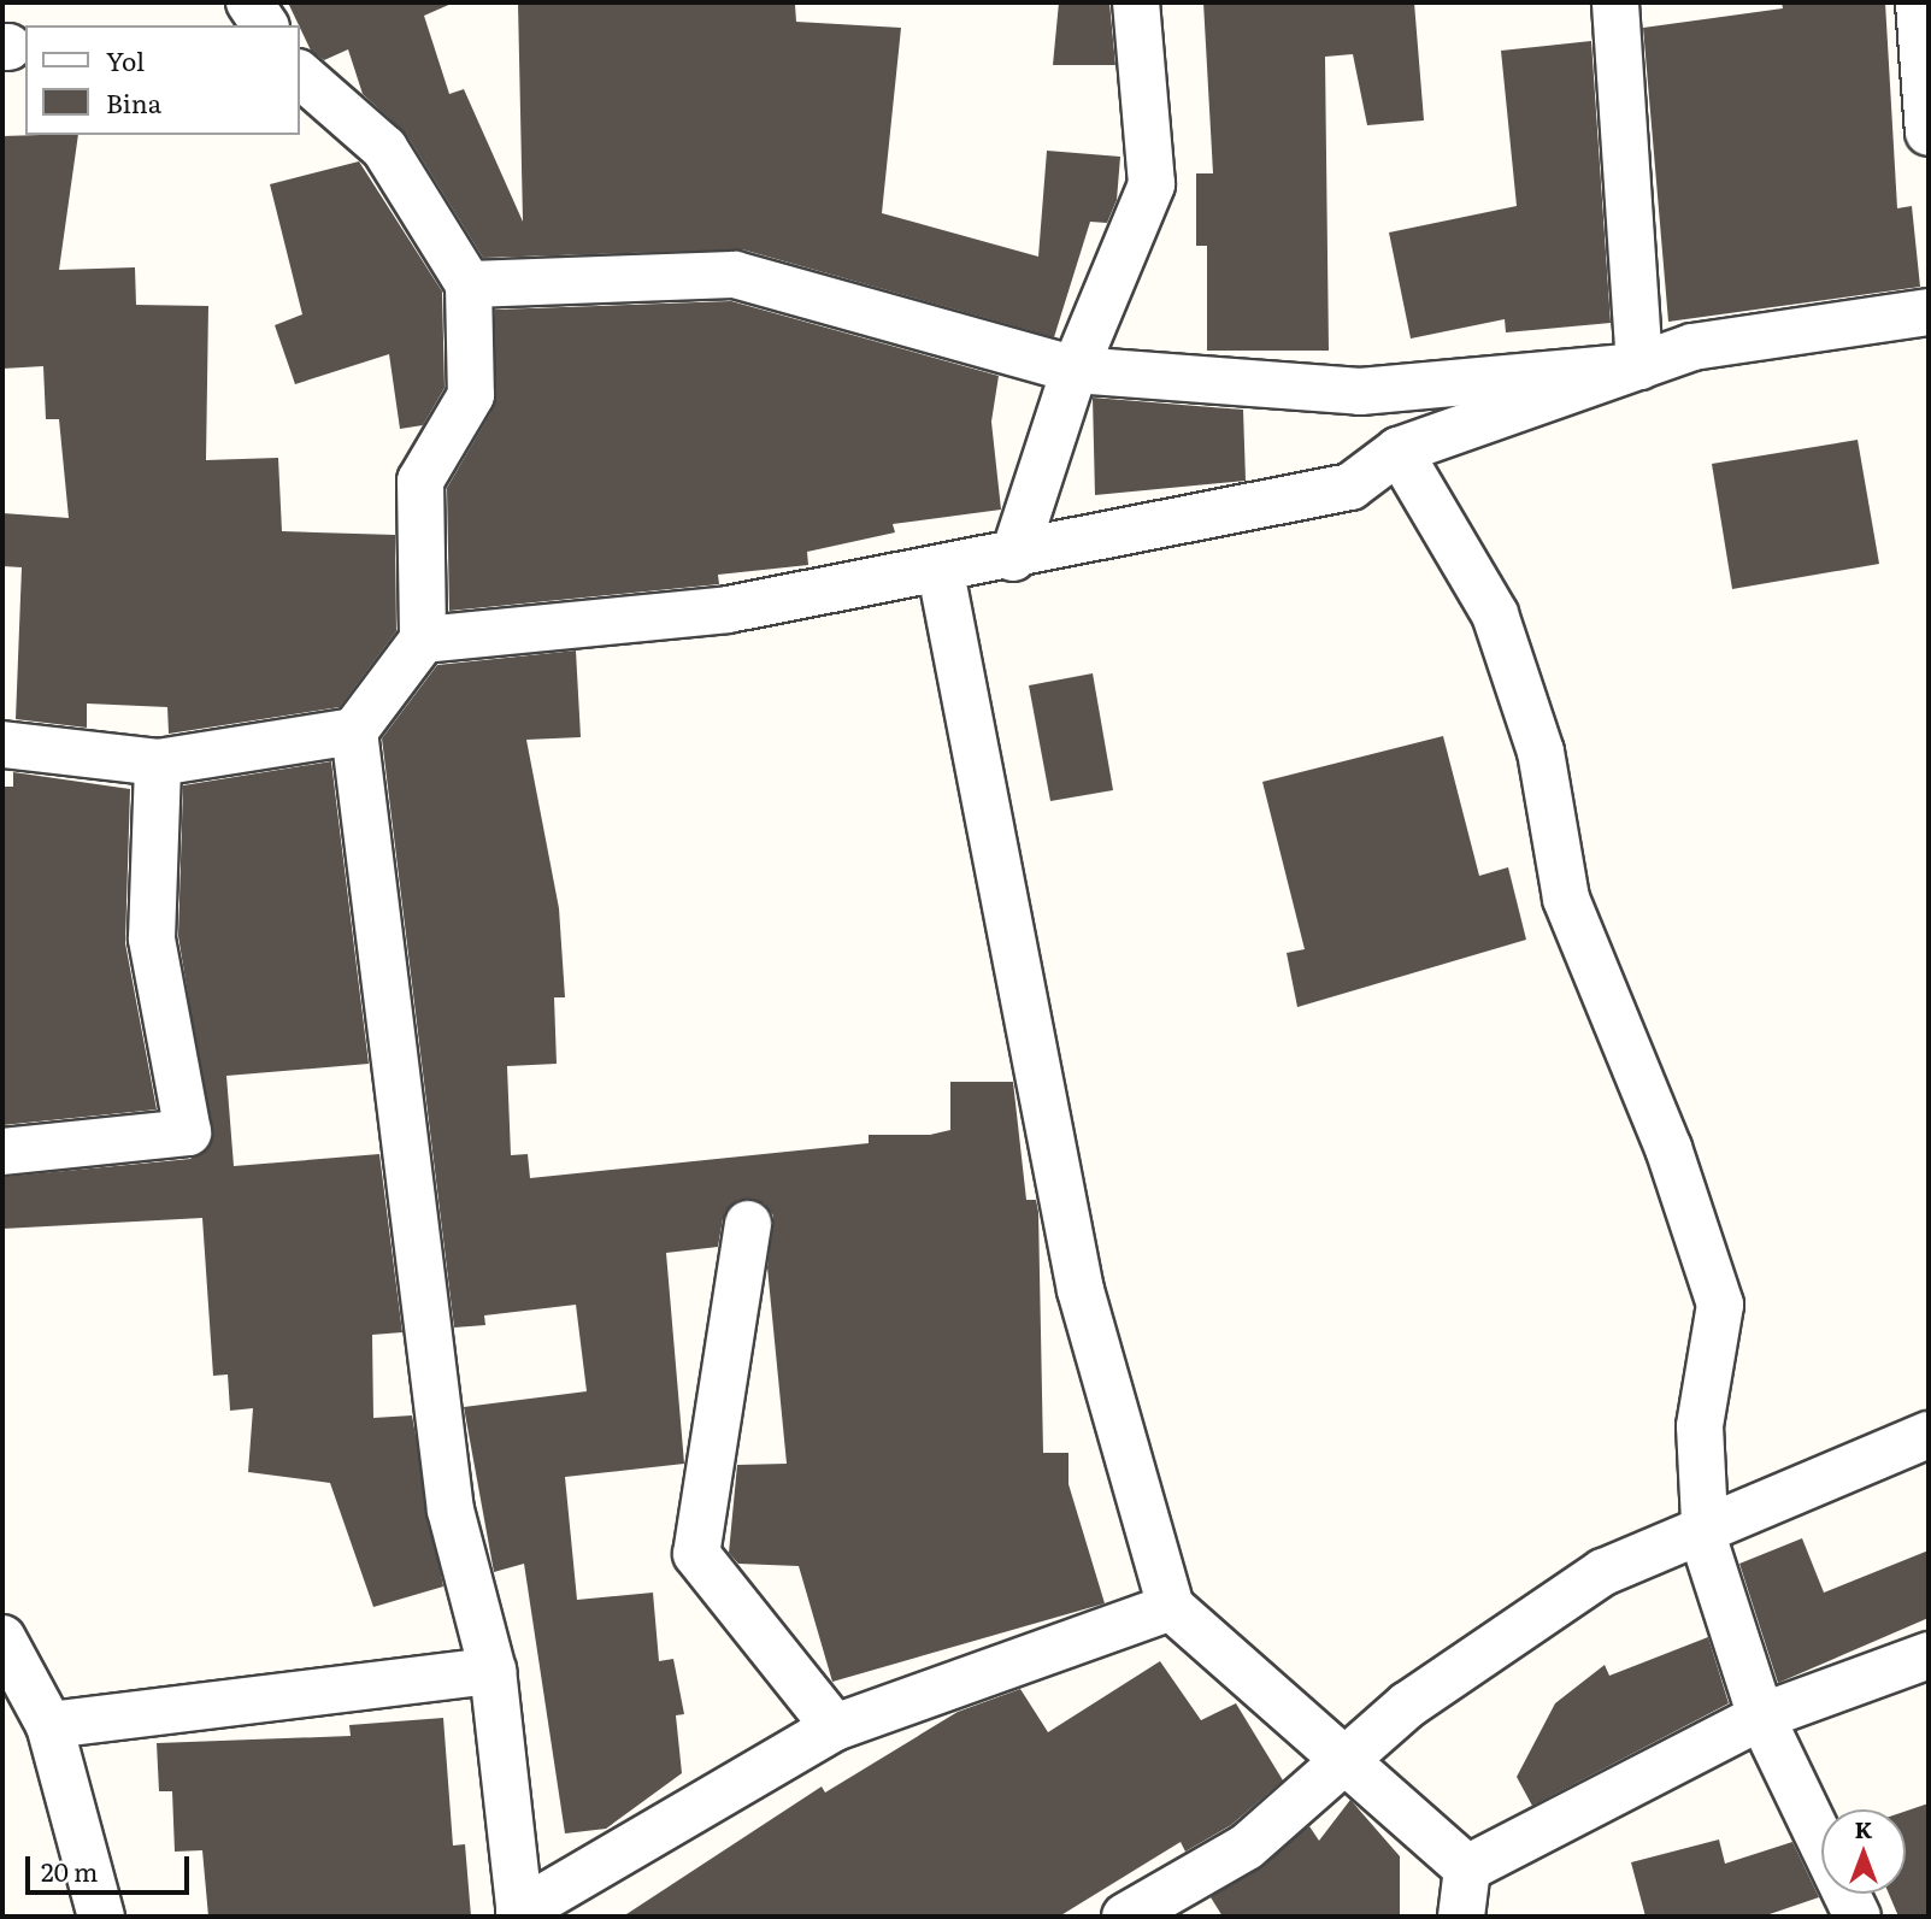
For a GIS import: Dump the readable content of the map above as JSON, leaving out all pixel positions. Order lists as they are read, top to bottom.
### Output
{
  "legend": ["Yol", "Bina"],
  "scale_bar": "20 m",
  "north": "top"
}
